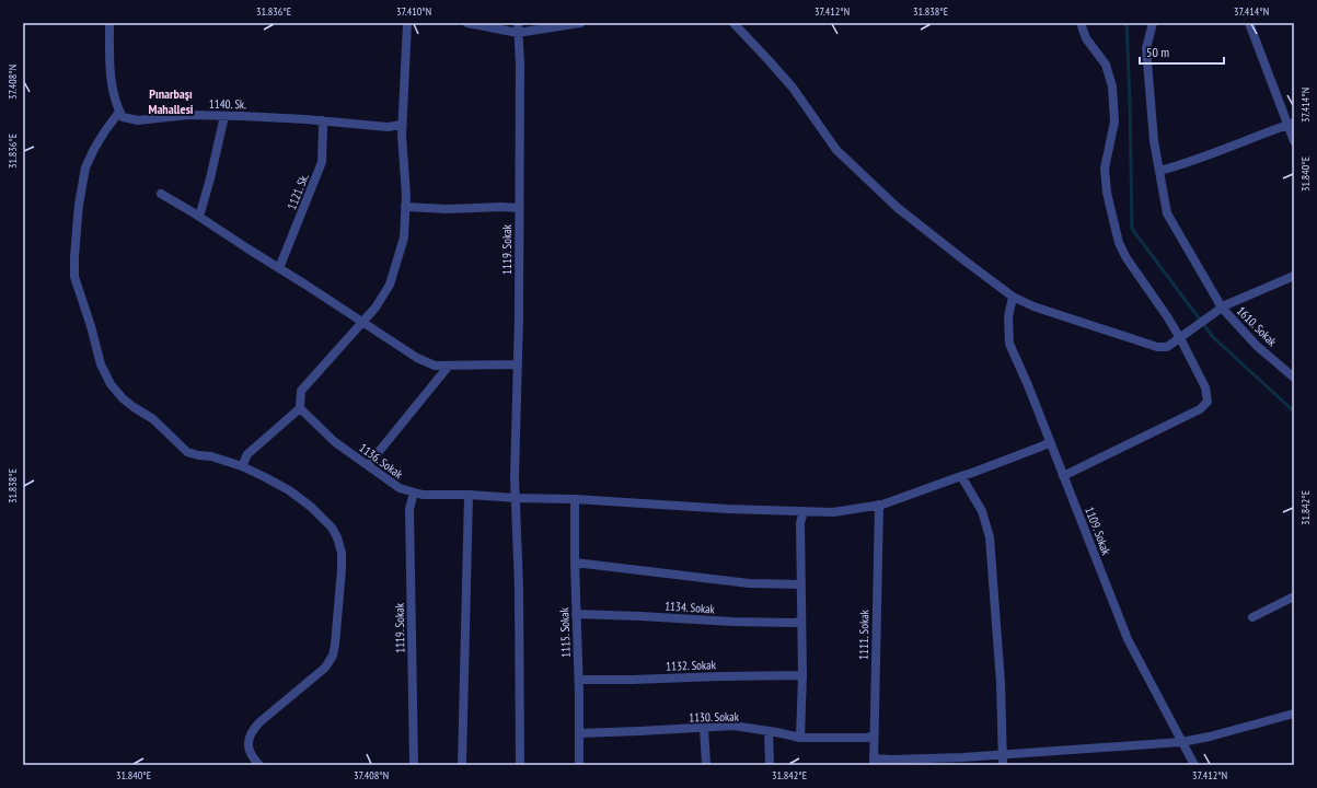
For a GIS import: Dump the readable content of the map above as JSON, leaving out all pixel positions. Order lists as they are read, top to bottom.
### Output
{
  "streets": {
    "street": [
      "1140. Sk.",
      "1121. Sk.",
      "1119. Sokak",
      "1610. Sokak",
      "1136. Sokak",
      "1109. Sokak",
      "1134. Sokak",
      "1115. Sokak",
      "1111. Sokak",
      "1132. Sokak",
      "1130. Sokak"
    ]
  },
  "crossings": [
    ["1140. Sk.", "1121. Sk."],
    ["1119. Sokak", "1136. Sokak"],
    ["1136. Sokak", "1109. Sokak"],
    ["1136. Sokak", "1115. Sokak"],
    ["1136. Sokak", "1111. Sokak"],
    ["1134. Sokak", "1115. Sokak"],
    ["1115. Sokak", "1132. Sokak"],
    ["1115. Sokak", "1130. Sokak"],
    ["1111. Sokak", "1130. Sokak"]
  ],
  "districts": ["Pınarbaşı Mahallesi"],
  "scale_bar": "50 m",
  "coordinates": [
    "31.836°E",
    "37.410°N",
    "37.412°N",
    "31.838°E",
    "37.414°N",
    "37.408°N",
    "31.840°E",
    "31.842°E"
  ]
}
